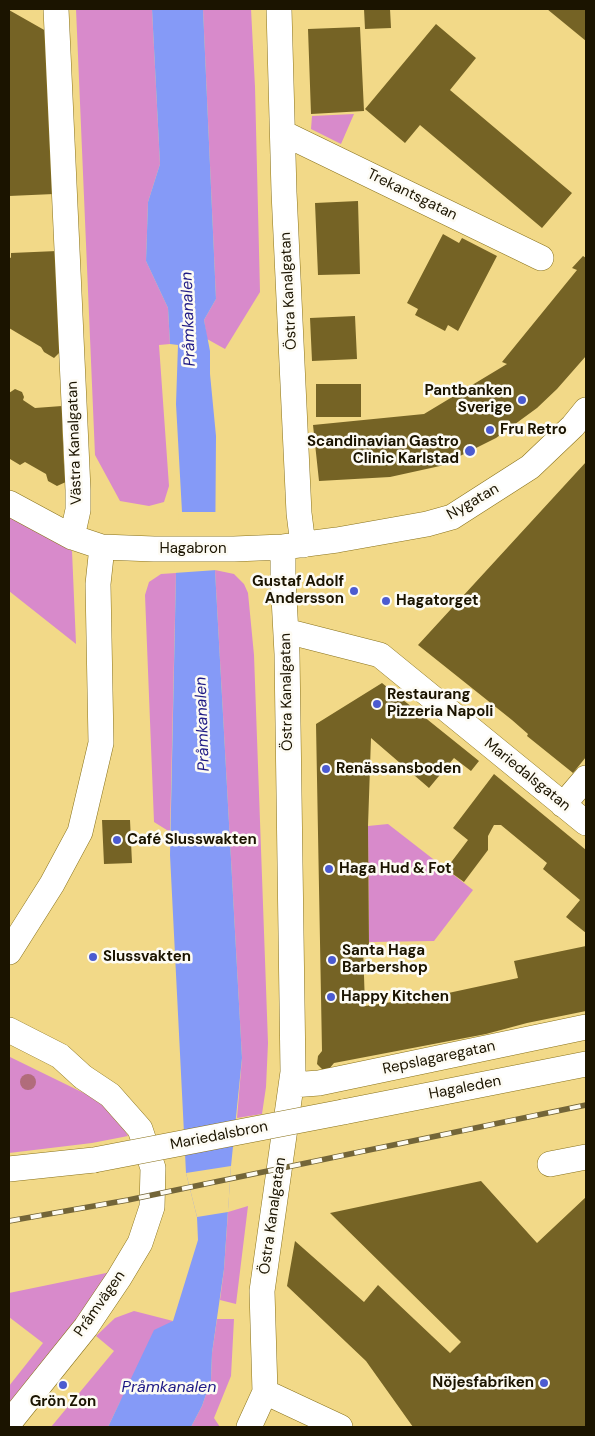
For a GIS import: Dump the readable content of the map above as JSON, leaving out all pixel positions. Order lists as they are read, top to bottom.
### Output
{
  "streets": {
    "street": [
      "Trekantsgatan",
      "Östra Kanalgatan",
      "Västra Kanalgatan",
      "Nygatan",
      "Hagabron",
      "Mariedalsgatan",
      "Repslagaregatan",
      "Hagaleden",
      "Mariedalsbron",
      "Pråmvägen"
    ]
  },
  "crossings": [
    ["Trekantsgatan", "Östra Kanalgatan"],
    ["Östra Kanalgatan", "Nygatan"],
    ["Östra Kanalgatan", "Hagabron"],
    ["Östra Kanalgatan", "Mariedalsgatan"],
    ["Östra Kanalgatan", "Repslagaregatan"],
    ["Nygatan", "Hagabron"],
    ["Hagaleden", "Mariedalsbron"]
  ],
  "water": ["Pråmkanalen"],
  "places": [
    "Pantbanken Sverige",
    "Fru Retro",
    "Scandinavian Gastro Clinic Karlstad",
    "Gustaf Adolf Andersson",
    "Hagatorget",
    "Restaurang Pizzeria Napoli",
    "Renässansboden",
    "Café Slusswakten",
    "Haga Hud & Fot",
    "Slussvakten",
    "Santa Haga Barbershop",
    "Happy Kitchen",
    "Nöjesfabriken",
    "Grön Zon"
  ]
}
